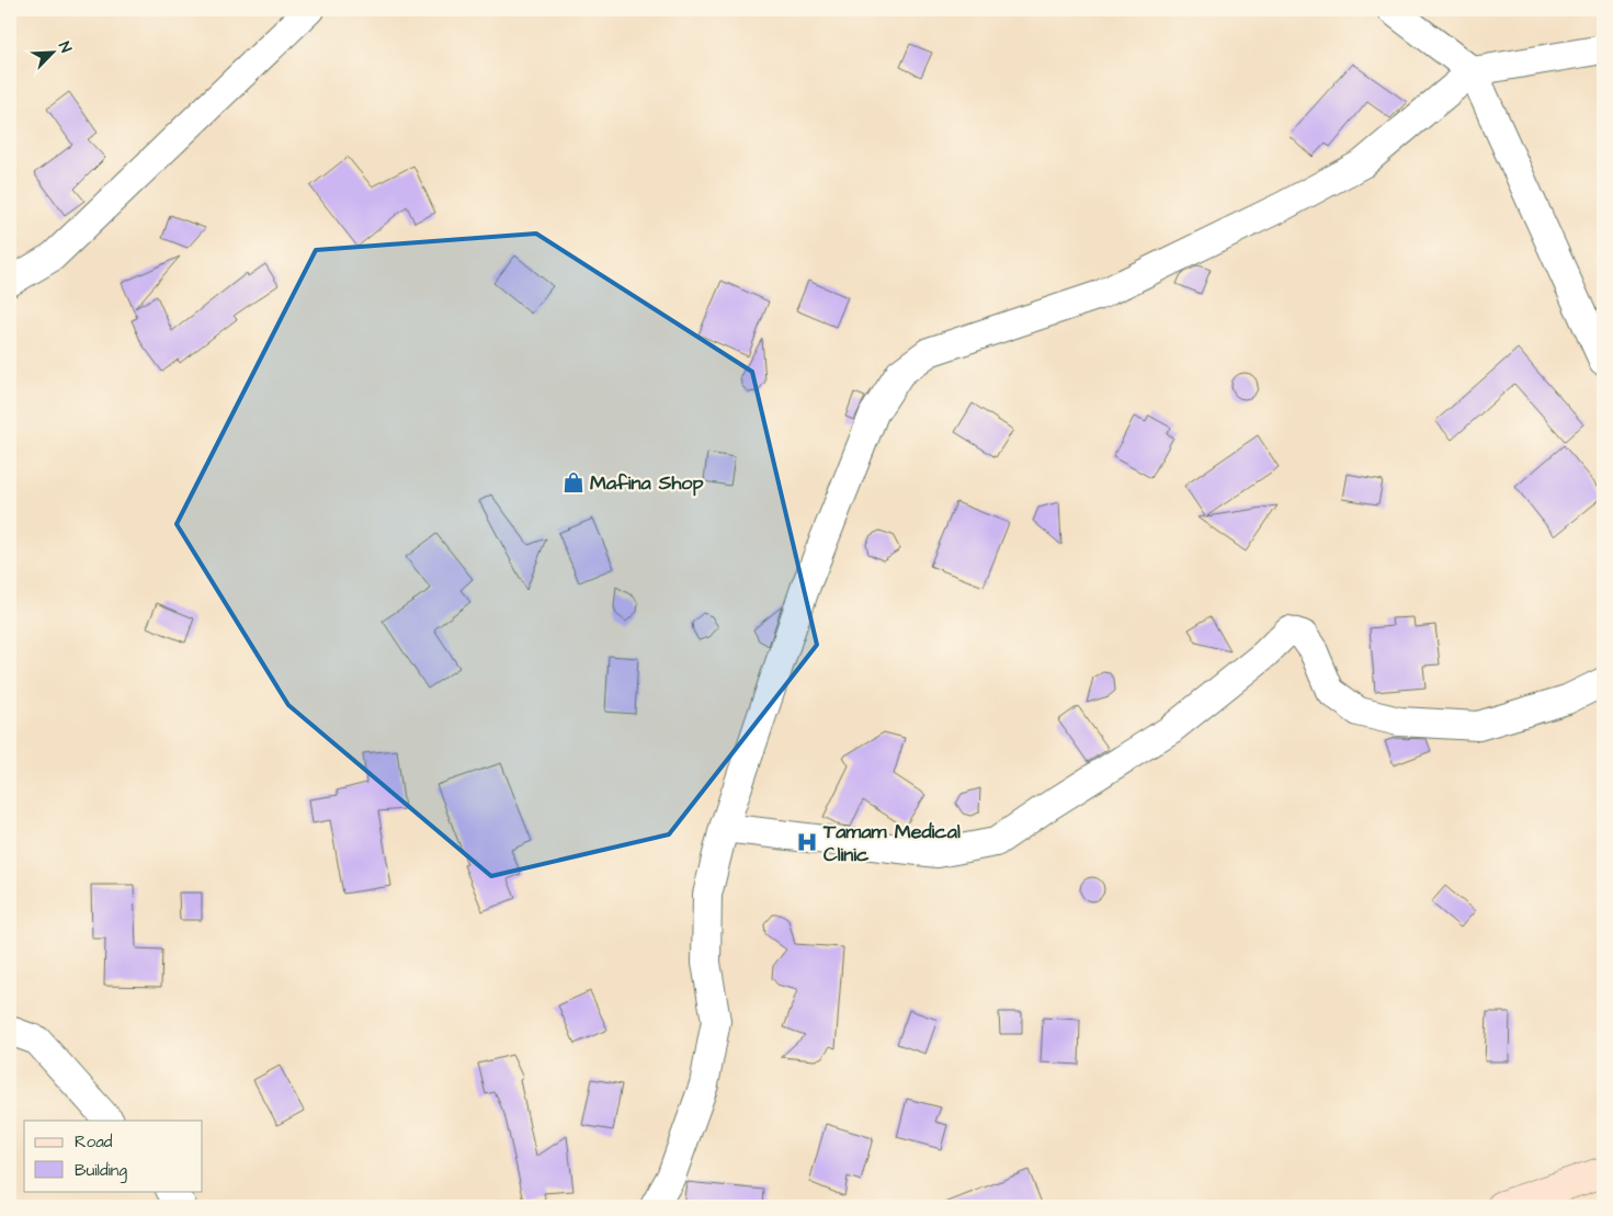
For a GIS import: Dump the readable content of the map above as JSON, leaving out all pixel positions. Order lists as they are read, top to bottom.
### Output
{
  "places": {
    "shop": ["Mafina Shop"],
    "hospital": ["Tamam Medical Clinic"]
  },
  "legend": ["Road", "Building"],
  "north": "top right"
}
